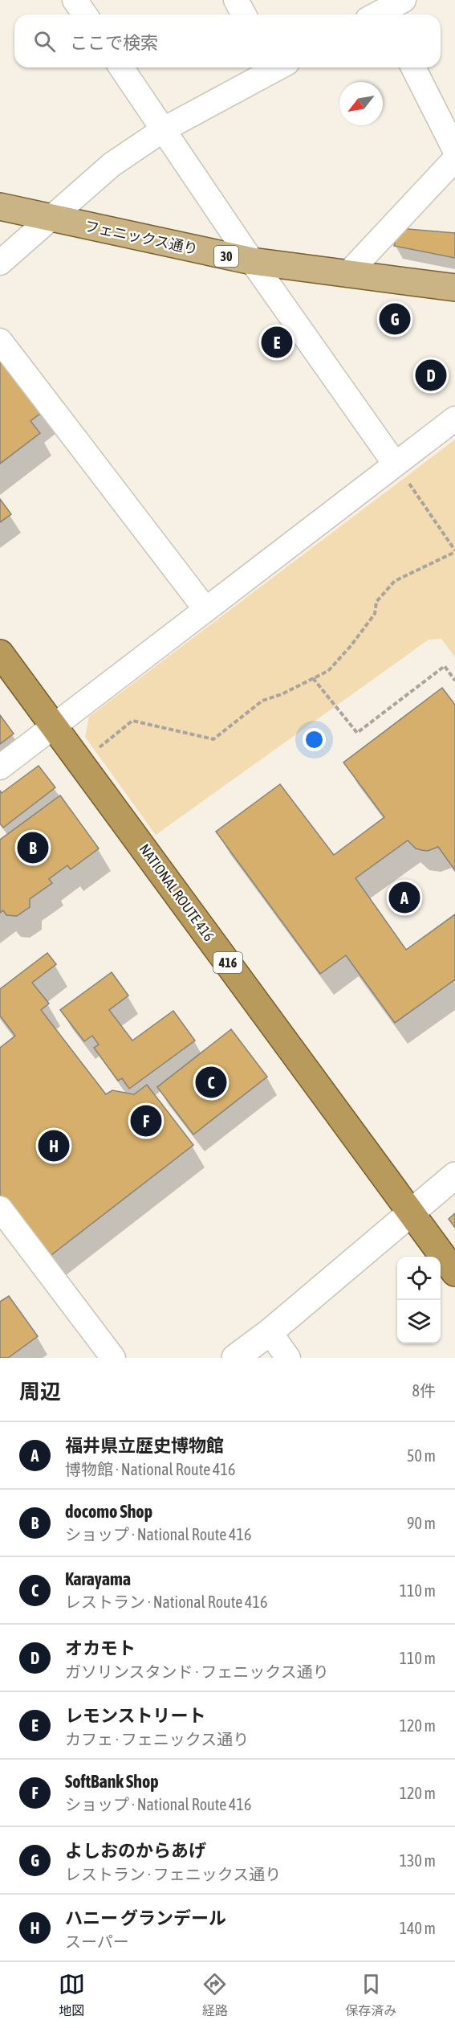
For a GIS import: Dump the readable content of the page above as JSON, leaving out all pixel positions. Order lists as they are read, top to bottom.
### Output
{
  "streets": {
    "highway": ["NATIONAL ROUTE 416", "416"],
    "main road": ["フェニックス通り", "30"]
  },
  "north": "bottom left",
  "page": {
    "search": "ここで検索",
    "pins": [
      "G",
      "E",
      "D",
      "B",
      "A",
      "C",
      "F",
      "H"
    ],
    "heading": ["周辺", "8件"],
    "list": [
      {
        "mark": "A",
        "name": "福井県立歴史博物館",
        "note": "博物館 · National Route 416",
        "value": "50 m"
      },
      {
        "mark": "B",
        "name": "docomo Shop",
        "note": "ショップ · National Route 416",
        "value": "90 m"
      },
      {
        "mark": "C",
        "name": "Karayama",
        "note": "レストラン · National Route 416",
        "value": "110 m"
      },
      {
        "mark": "D",
        "name": "オカモト",
        "note": "ガソリンスタンド · フェニックス通り",
        "value": "110 m"
      },
      {
        "mark": "E",
        "name": "レモンストリート",
        "note": "カフェ · フェニックス通り",
        "value": "120 m"
      },
      {
        "mark": "F",
        "name": "SoftBank Shop",
        "note": "ショップ · National Route 416",
        "value": "120 m"
      },
      {
        "mark": "G",
        "name": "よしおのからあげ",
        "note": "レストラン · フェニックス通り",
        "value": "130 m"
      },
      {
        "mark": "H",
        "name": "ハニー グランデール",
        "note": "スーパー",
        "value": "140 m"
      }
    ],
    "nav": ["地図", "経路", "保存済み"]
  }
}
